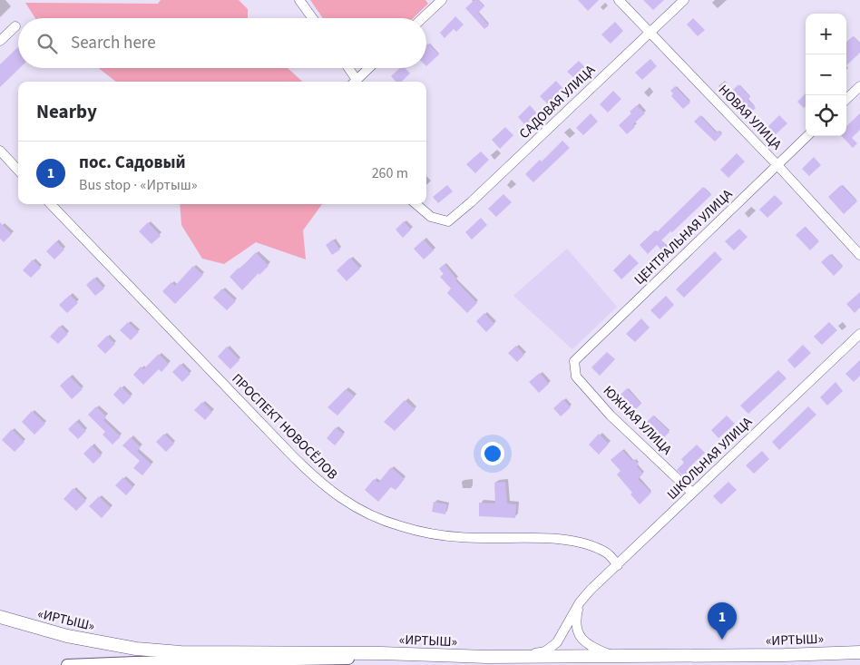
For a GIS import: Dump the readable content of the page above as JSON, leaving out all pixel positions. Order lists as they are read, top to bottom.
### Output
{
  "streets": {
    "highway": ["«ИРТЫШ»"],
    "street": [
      "САДОВАЯ УЛИЦА",
      "НОВАЯ УЛИЦА",
      "ЦЕНТРАЛЬНАЯ УЛИЦА",
      "ЮЖНАЯ УЛИЦА",
      "ПРОСПЕКТ НОВОСЁЛОВ",
      "ШКОЛЬНАЯ УЛИЦА"
    ]
  },
  "crossings": [
    ["САДОВАЯ УЛИЦА", "НОВАЯ УЛИЦА"],
    ["НОВАЯ УЛИЦА", "ЦЕНТРАЛЬНАЯ УЛИЦА"],
    ["ЦЕНТРАЛЬНАЯ УЛИЦА", "ЮЖНАЯ УЛИЦА"],
    ["ЮЖНАЯ УЛИЦА", "ШКОЛЬНАЯ УЛИЦА"],
    ["ПРОСПЕКТ НОВОСЁЛОВ", "ШКОЛЬНАЯ УЛИЦА"],
    ["ШКОЛЬНАЯ УЛИЦА", "«ИРТЫШ»"]
  ],
  "page": {
    "map_buttons": ["+", "−"],
    "search": "Search here",
    "heading": "Nearby",
    "list": [
      {
        "mark": "1",
        "name": "пос. Садовый",
        "note": "Bus stop · «Иртыш»",
        "value": "260 m"
      }
    ],
    "pins": "1"
  }
}
